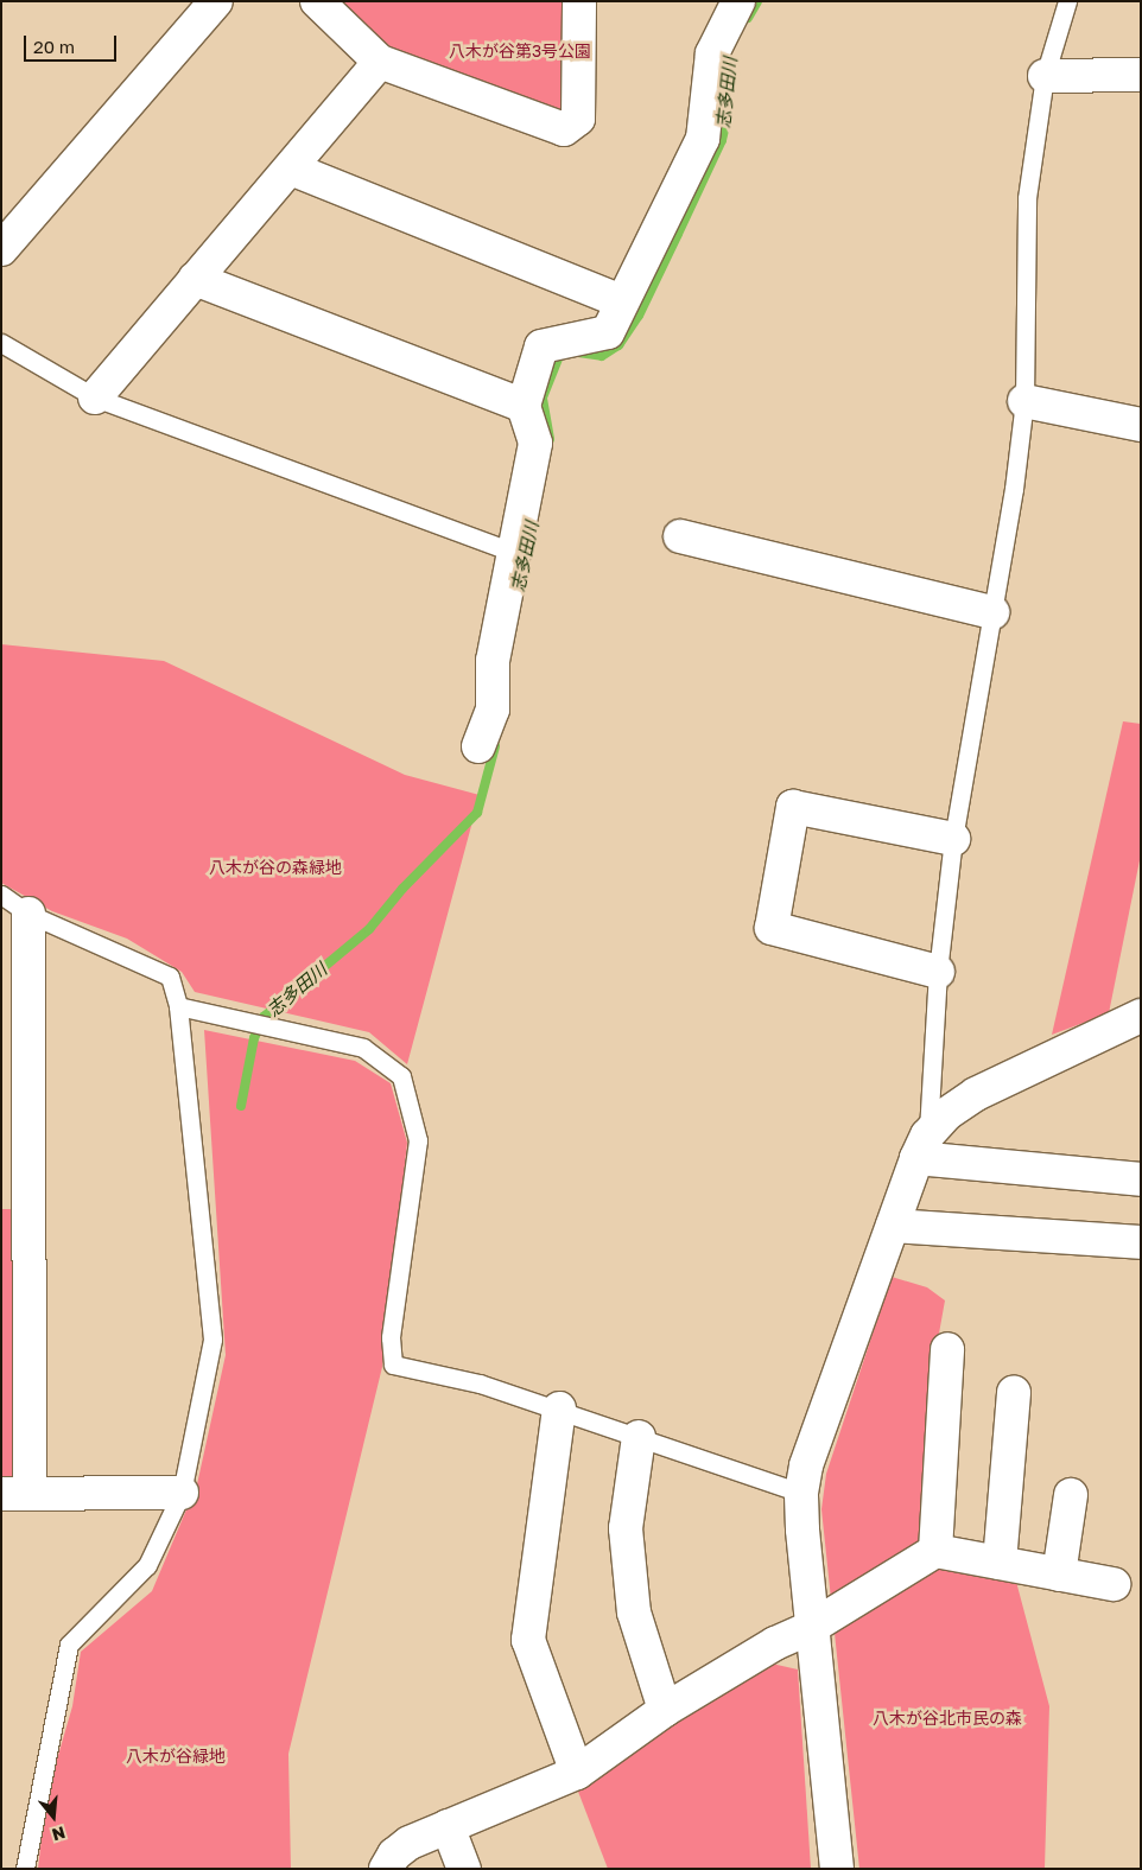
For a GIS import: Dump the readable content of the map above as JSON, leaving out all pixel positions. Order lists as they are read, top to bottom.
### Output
{
  "water": ["志多田川"],
  "parks": [
    "八木が谷第3号公園",
    "八木が谷の森緑地",
    "八木が谷北市民の森",
    "八木が谷緑地"
  ],
  "scale_bar": "20 m",
  "north": "bottom"
}
